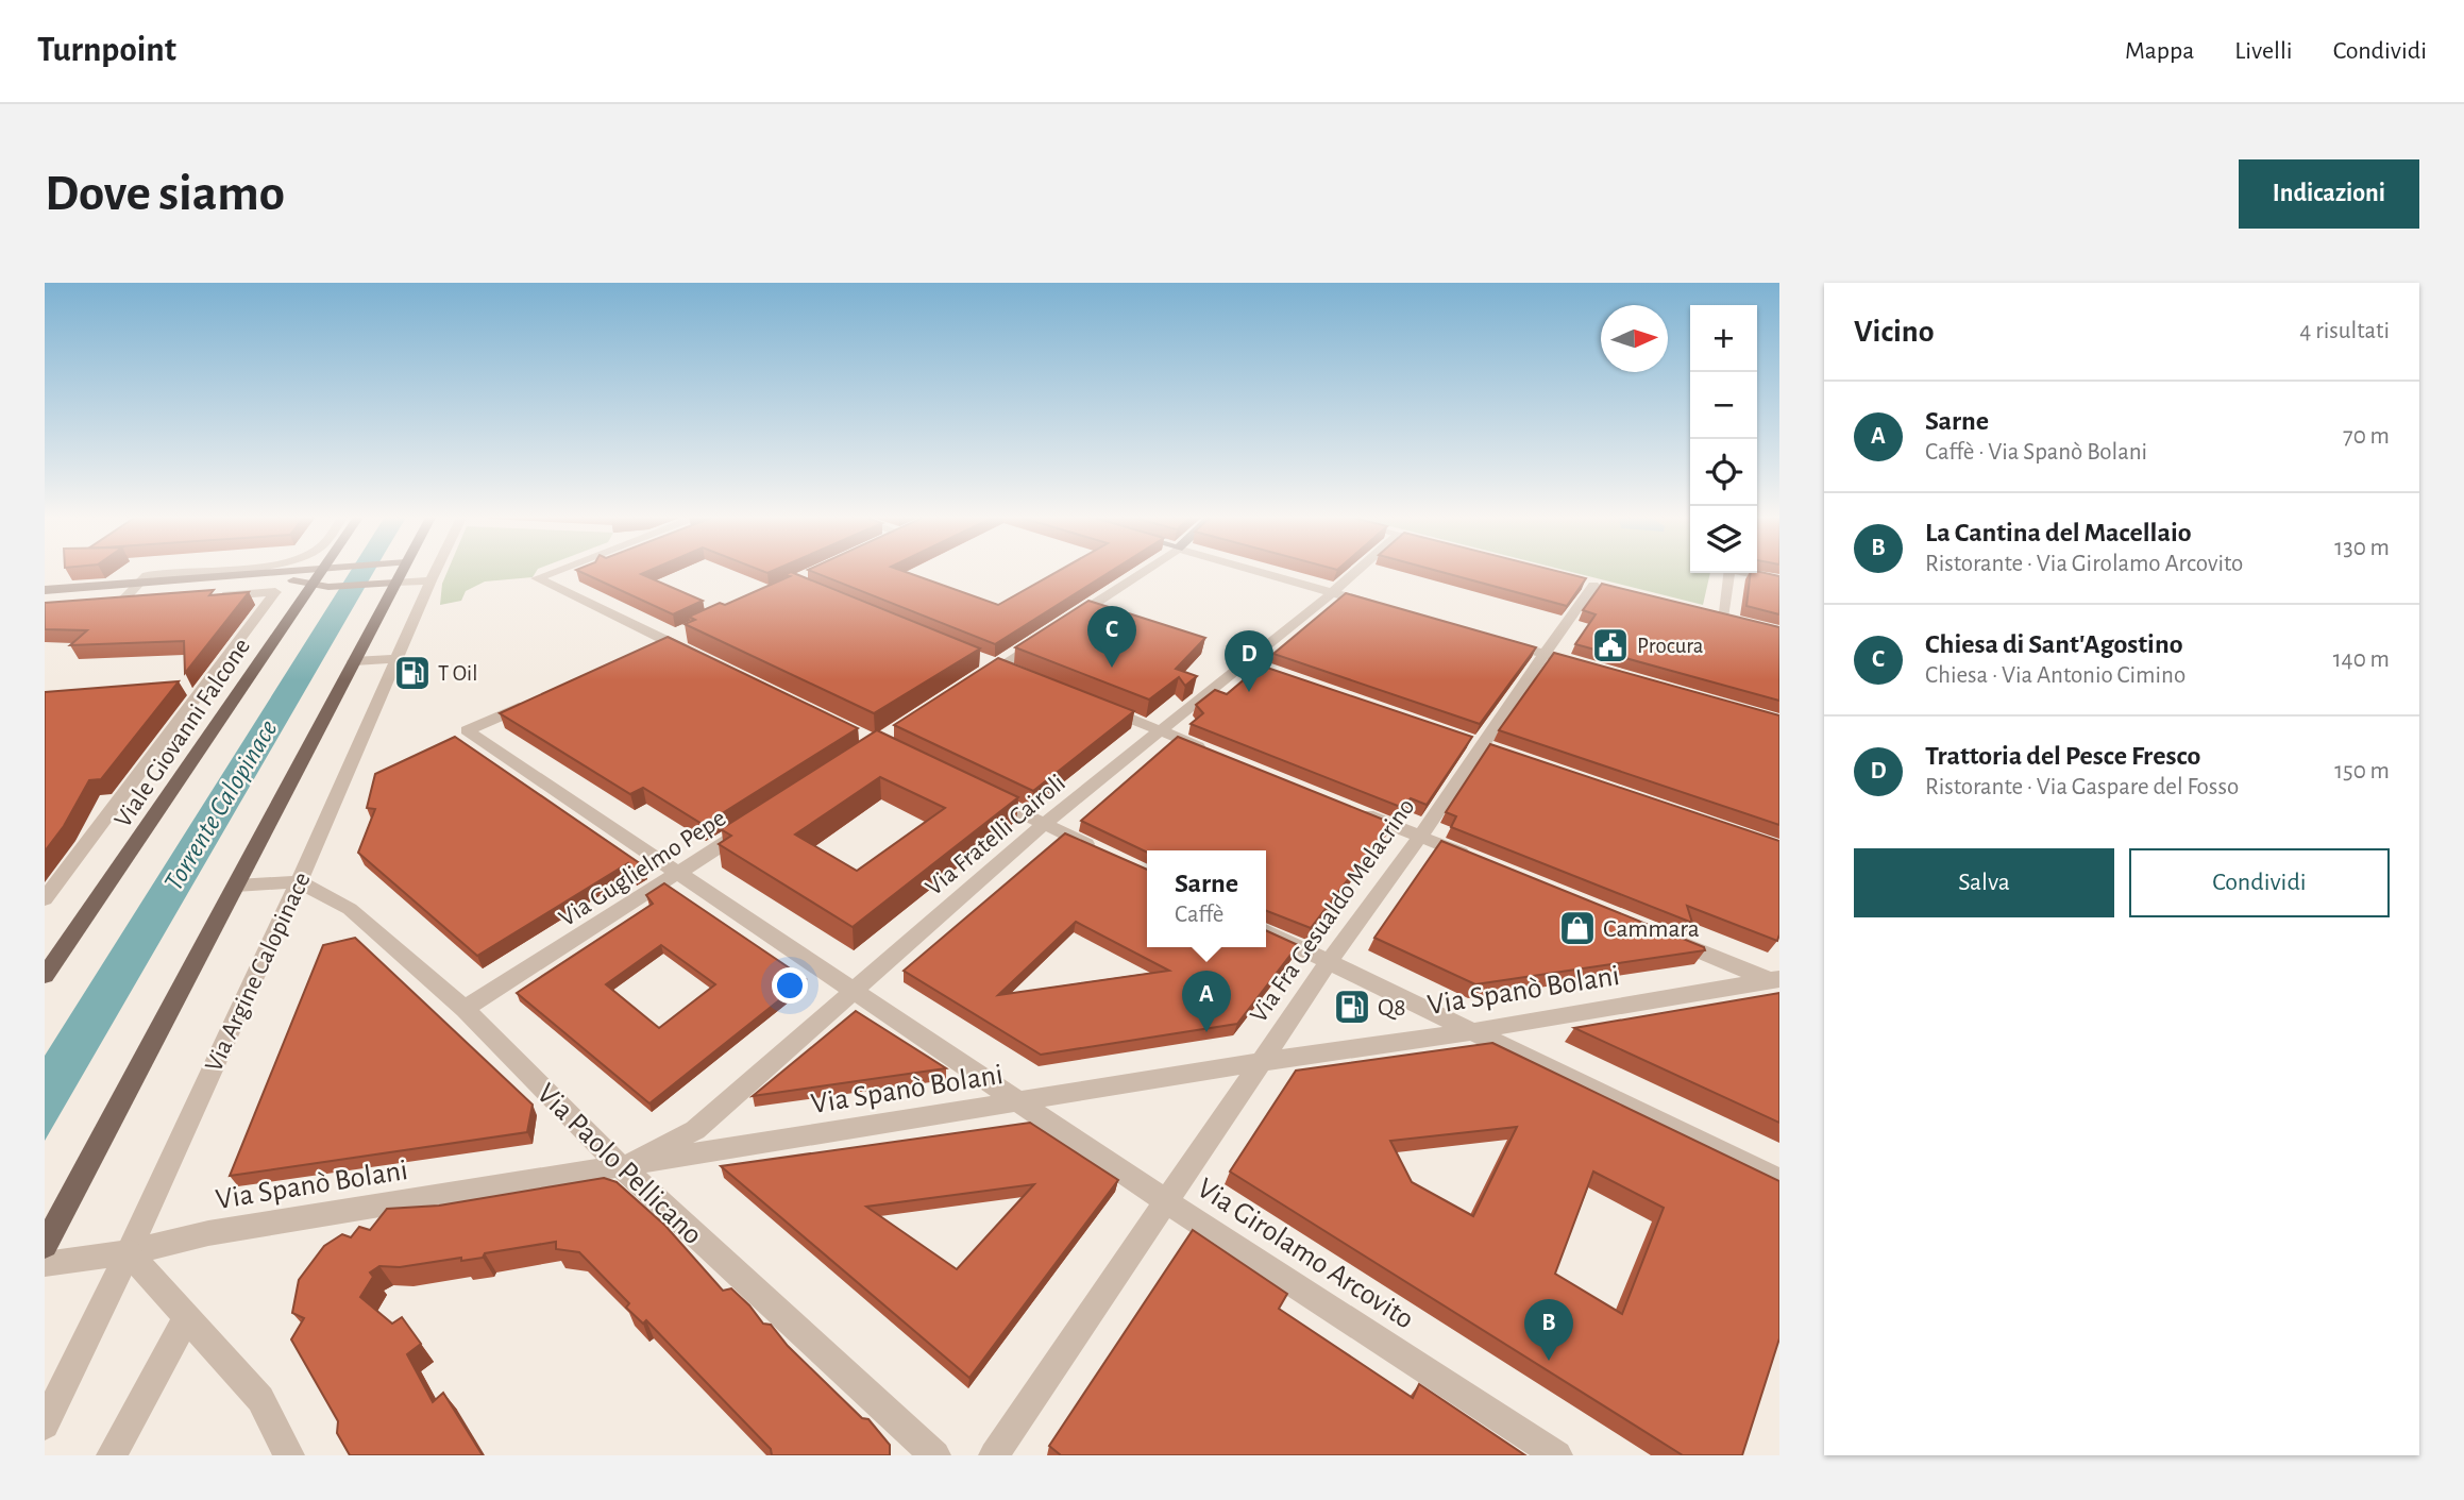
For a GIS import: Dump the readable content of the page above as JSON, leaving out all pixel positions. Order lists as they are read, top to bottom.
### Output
{
  "streets": {
    "main road": ["Viale Giovanni Falcone"],
    "street": [
      "Via Fratelli Cairoli",
      "Via Guglielmo Pepe",
      "Via Fra Gesualdo Melacrino",
      "Via Argine Calopinace",
      "Via Spanò Bolani",
      "Via Paolo Pellicano",
      "Via Girolamo Arcovito"
    ]
  },
  "crossings": [
    ["Via Fratelli Cairoli", "Via Spanò Bolani"],
    ["Via Fratelli Cairoli", "Via Paolo Pellicano"],
    ["Via Fratelli Cairoli", "Via Girolamo Arcovito"],
    ["Via Guglielmo Pepe", "Via Paolo Pellicano"],
    ["Via Guglielmo Pepe", "Via Girolamo Arcovito"],
    ["Via Fra Gesualdo Melacrino", "Via Spanò Bolani"],
    ["Via Fra Gesualdo Melacrino", "Via Girolamo Arcovito"],
    ["Via Argine Calopinace", "Via Spanò Bolani"],
    ["Via Argine Calopinace", "Via Paolo Pellicano"],
    ["Via Spanò Bolani", "Via Paolo Pellicano"],
    ["Via Spanò Bolani", "Via Girolamo Arcovito"]
  ],
  "water": ["Torrente Calopinace"],
  "places": {
    "public building": ["Procura"],
    "fuel station": ["T Oil", "Q8"],
    "shop": ["Cammara"]
  },
  "north": "right",
  "page": {
    "header": "Turnpoint",
    "nav": ["Mappa", "Livelli", "Condividi"],
    "buttons": [
      "Indicazioni",
      ["Salva", "Condividi"]
    ],
    "title": "Dove siamo",
    "heading": ["Vicino", "4 risultati"],
    "map_buttons": ["+", "−"],
    "list": [
      {
        "mark": "A",
        "name": "Sarne",
        "note": "Caffè · Via Spanò Bolani",
        "value": "70 m"
      },
      {
        "mark": "B",
        "name": "La Cantina del Macellaio",
        "note": "Ristorante · Via Girolamo Arcovito",
        "value": "130 m"
      },
      {
        "mark": "C",
        "name": "Chiesa di Sant'Agostino",
        "note": "Chiesa · Via Antonio Cimino",
        "value": "140 m"
      },
      {
        "mark": "D",
        "name": "Trattoria del Pesce Fresco",
        "note": "Ristorante · Via Gaspare del Fosso",
        "value": "150 m"
      }
    ],
    "pins": [
      "C",
      "D",
      "A",
      "B"
    ],
    "popup": ["Sarne", "Caffè"]
  }
}
